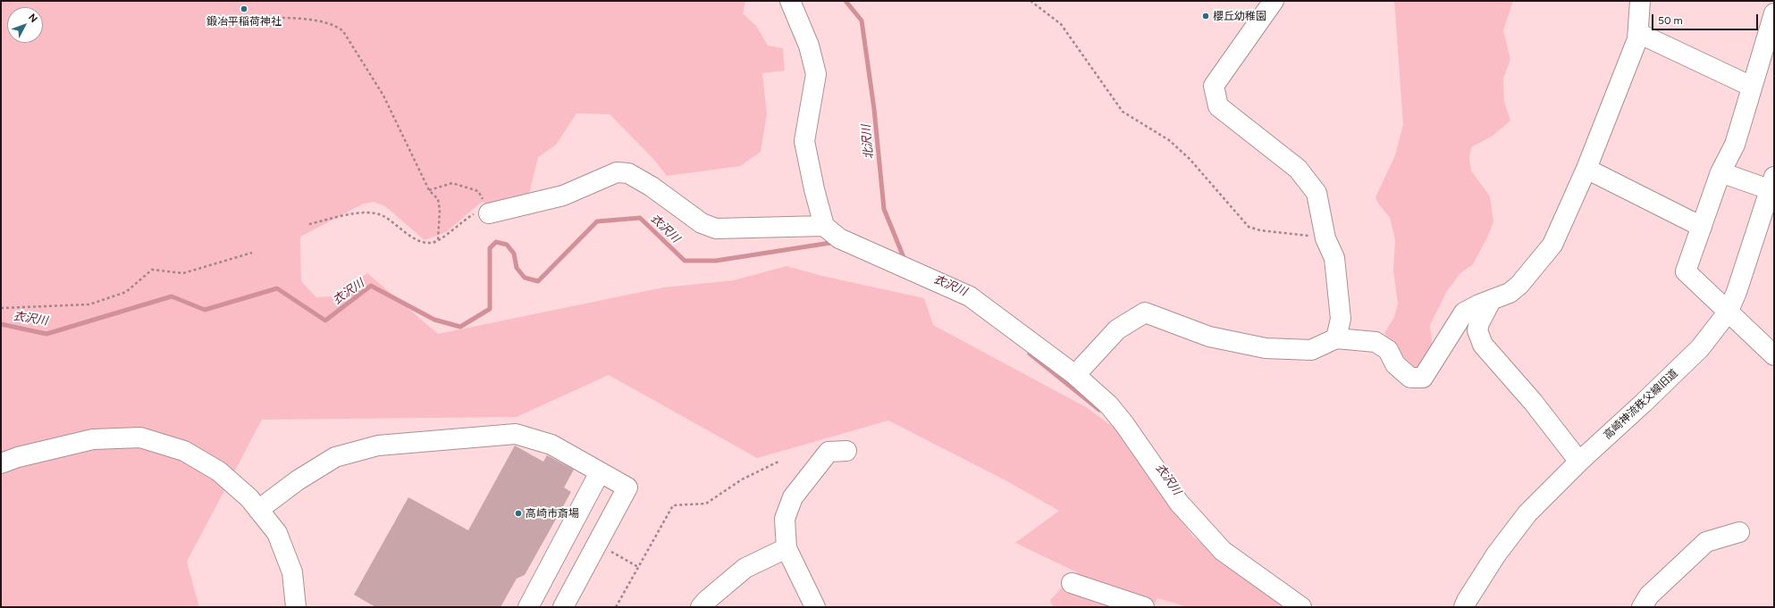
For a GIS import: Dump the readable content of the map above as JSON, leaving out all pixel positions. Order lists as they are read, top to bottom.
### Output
{
  "streets": {
    "street": ["高崎神流秩父線旧道"]
  },
  "water": ["北沢川", "衣沢川"],
  "places": ["鍛冶平稲荷神社", "櫻丘幼稚園", "高崎市斎場"],
  "scale_bar": "50 m",
  "north": "top right"
}
